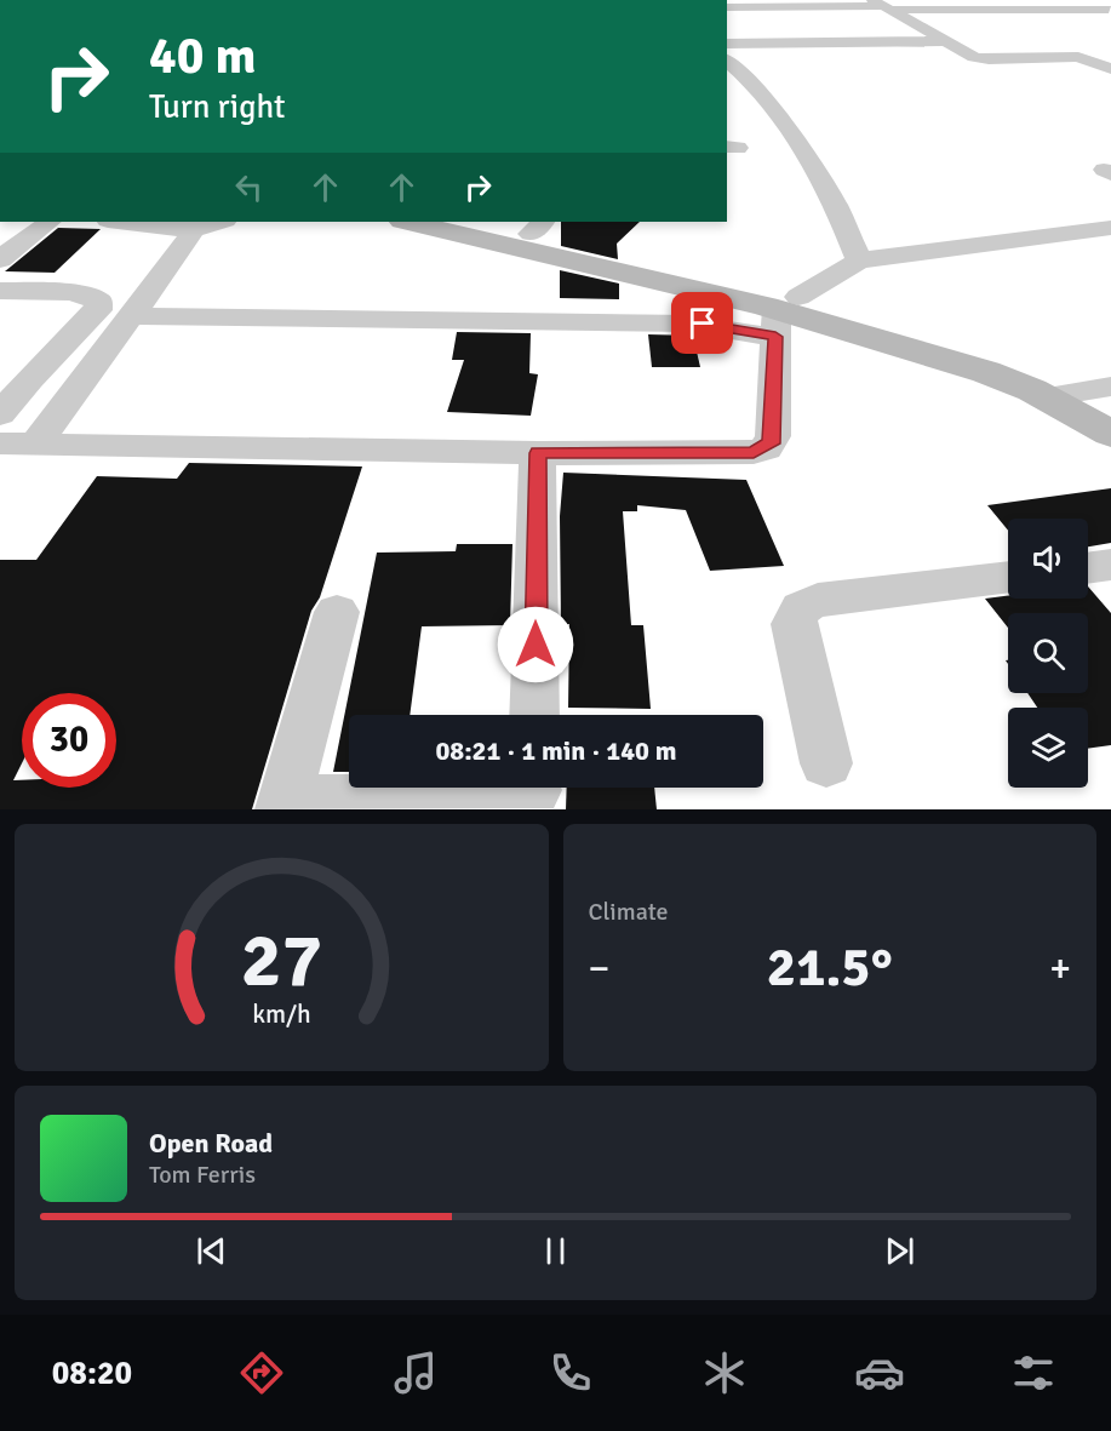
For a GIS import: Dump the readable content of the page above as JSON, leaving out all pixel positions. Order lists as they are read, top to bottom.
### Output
{
  "page": {
    "turn": ["40 m", "Turn right"],
    "limit": "30",
    "trip": "08:21 · 1 min · 140 m",
    "tile": "Climate",
    "heat": ["−", "21.5°", "+"],
    "song": ["Open Road", "Tom Ferris"],
    "tabs": "08:20",
    "gauge": ["27", "km/h"]
  }
}
